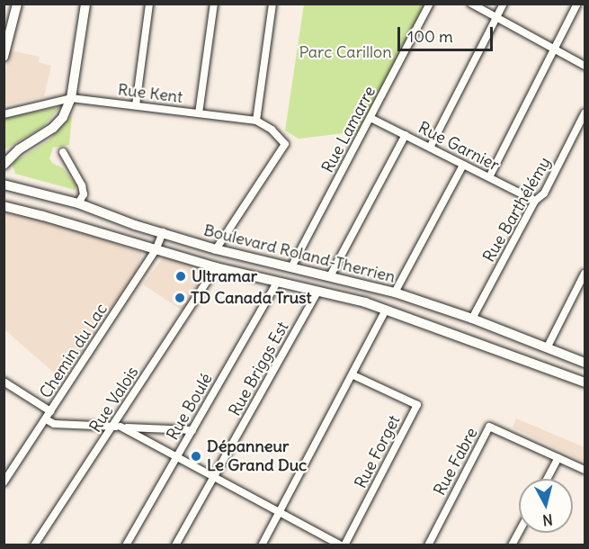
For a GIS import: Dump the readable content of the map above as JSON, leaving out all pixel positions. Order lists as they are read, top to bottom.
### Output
{
  "streets": {
    "main road": ["Boulevard Roland-Therrien"],
    "street": [
      "Rue Kent",
      "Rue Lamarre",
      "Rue Garnier",
      "Rue Barthélémy",
      "Chemin du Lac",
      "Rue Briggs Est",
      "Rue Valois",
      "Rue Boulé",
      "Rue Forget",
      "Rue Fabre"
    ]
  },
  "crossings": [
    ["Rue Kent", "Boulevard Roland-Therrien"],
    ["Rue Lamarre", "Rue Garnier"],
    ["Rue Lamarre", "Boulevard Roland-Therrien"],
    ["Rue Garnier", "Rue Barthélémy"],
    ["Rue Barthélémy", "Boulevard Roland-Therrien"],
    ["Boulevard Roland-Therrien", "Chemin du Lac"],
    ["Boulevard Roland-Therrien", "Rue Briggs Est"],
    ["Boulevard Roland-Therrien", "Rue Valois"],
    ["Boulevard Roland-Therrien", "Rue Boulé"]
  ],
  "parks": ["Parc Carillon"],
  "places": ["Ultramar", "TD Canada Trust", "Dépanneur Le Grand Duc"],
  "scale_bar": "100 m",
  "north": "bottom"
}
